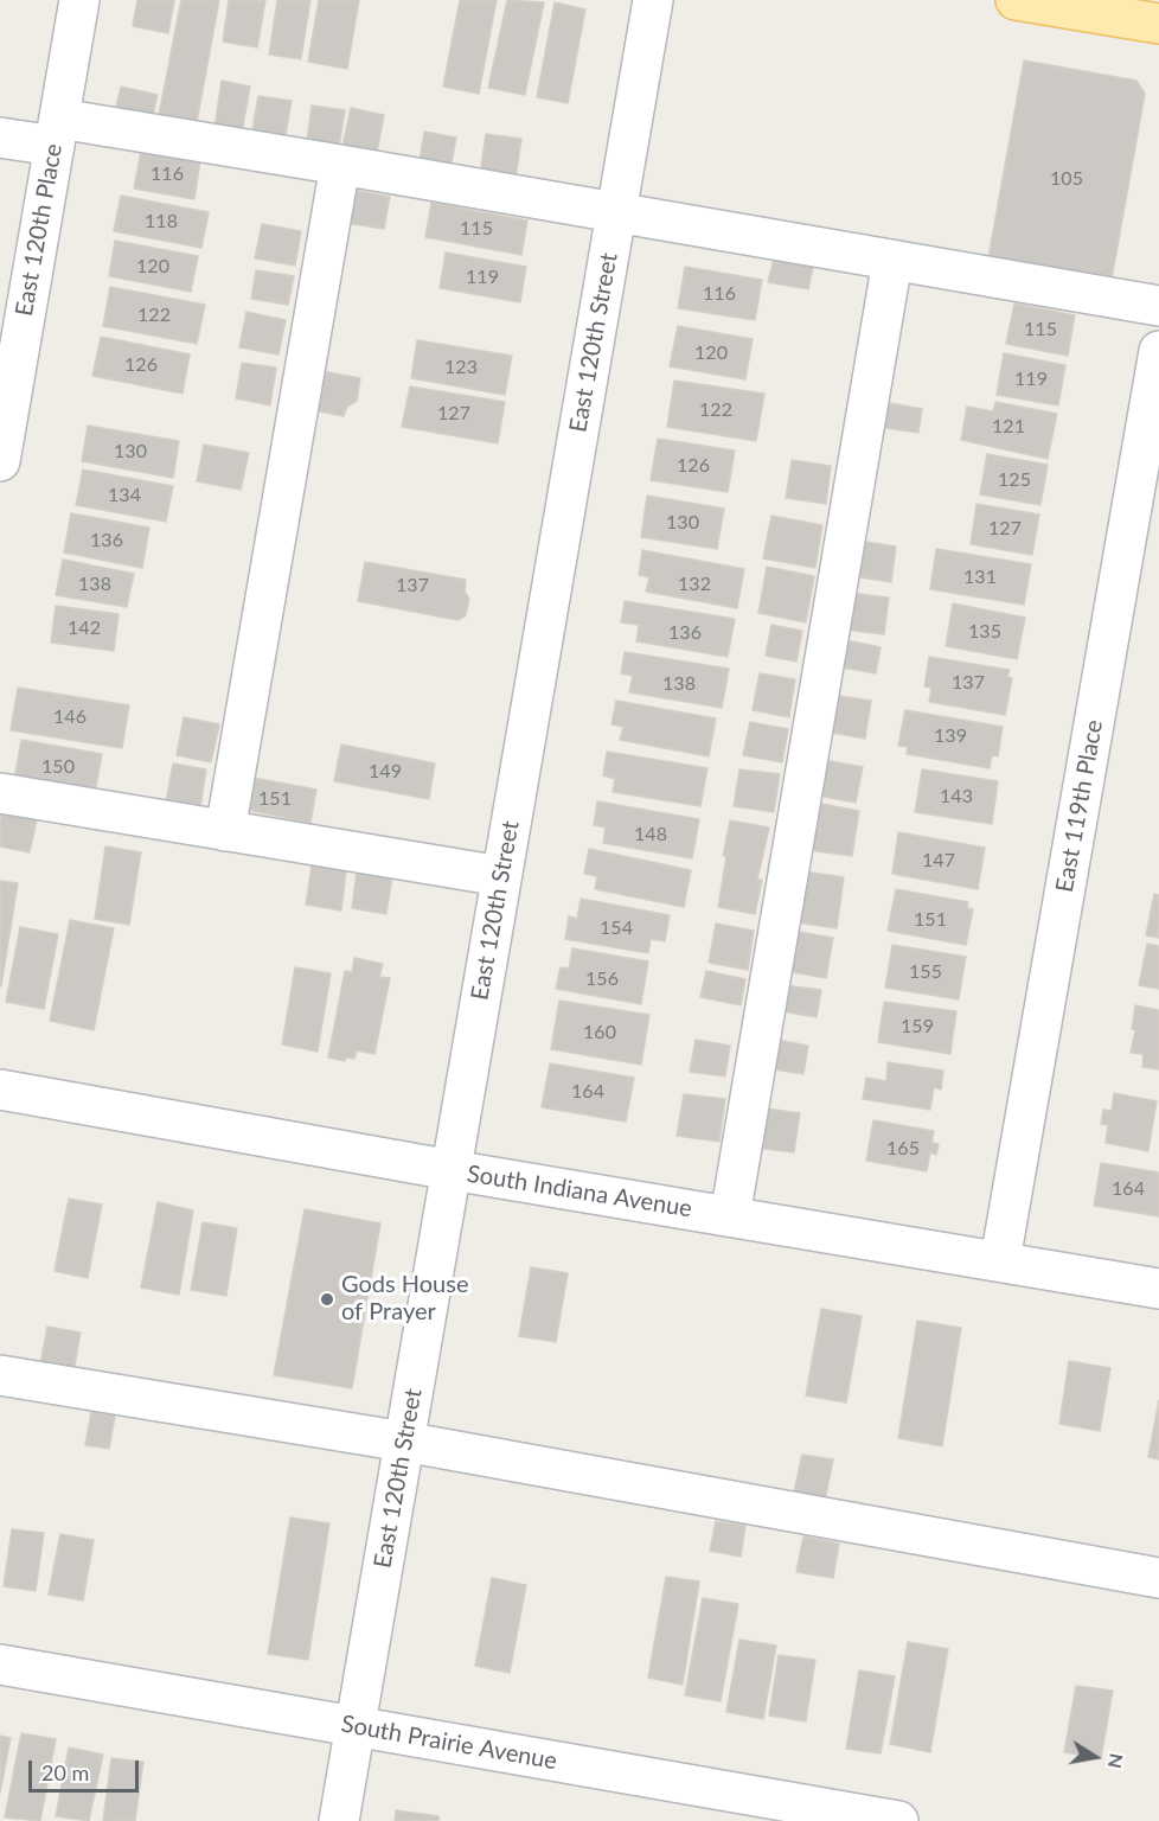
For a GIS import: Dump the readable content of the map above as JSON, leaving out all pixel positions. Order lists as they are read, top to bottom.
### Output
{
  "streets": {
    "street": [
      "East 120th Place",
      "East 120th Street",
      "East 119th Place",
      "South Indiana Avenue",
      "South Prairie Avenue"
    ]
  },
  "crossings": [
    ["East 120th Street", "South Indiana Avenue"],
    ["East 120th Street", "South Prairie Avenue"],
    ["East 119th Place", "South Indiana Avenue"]
  ],
  "places": ["Gods House of Prayer"],
  "house_numbers": [
    "116",
    "105",
    "118",
    "115",
    "120",
    "119",
    "116",
    "122",
    "115",
    "120",
    "126",
    "123",
    "119",
    "122",
    "127",
    "121",
    "130",
    "126",
    "125",
    "134",
    "130",
    "127",
    "136",
    "131",
    "138",
    "132",
    "137",
    "142",
    "135",
    "136",
    "137",
    "138",
    "146",
    "139",
    "150",
    "149",
    "143",
    "151",
    "148",
    "147",
    "151",
    "154",
    "155",
    "156",
    "159",
    "160",
    "164",
    "165",
    "164"
  ],
  "scale_bar": "20 m",
  "north": "right"
}
